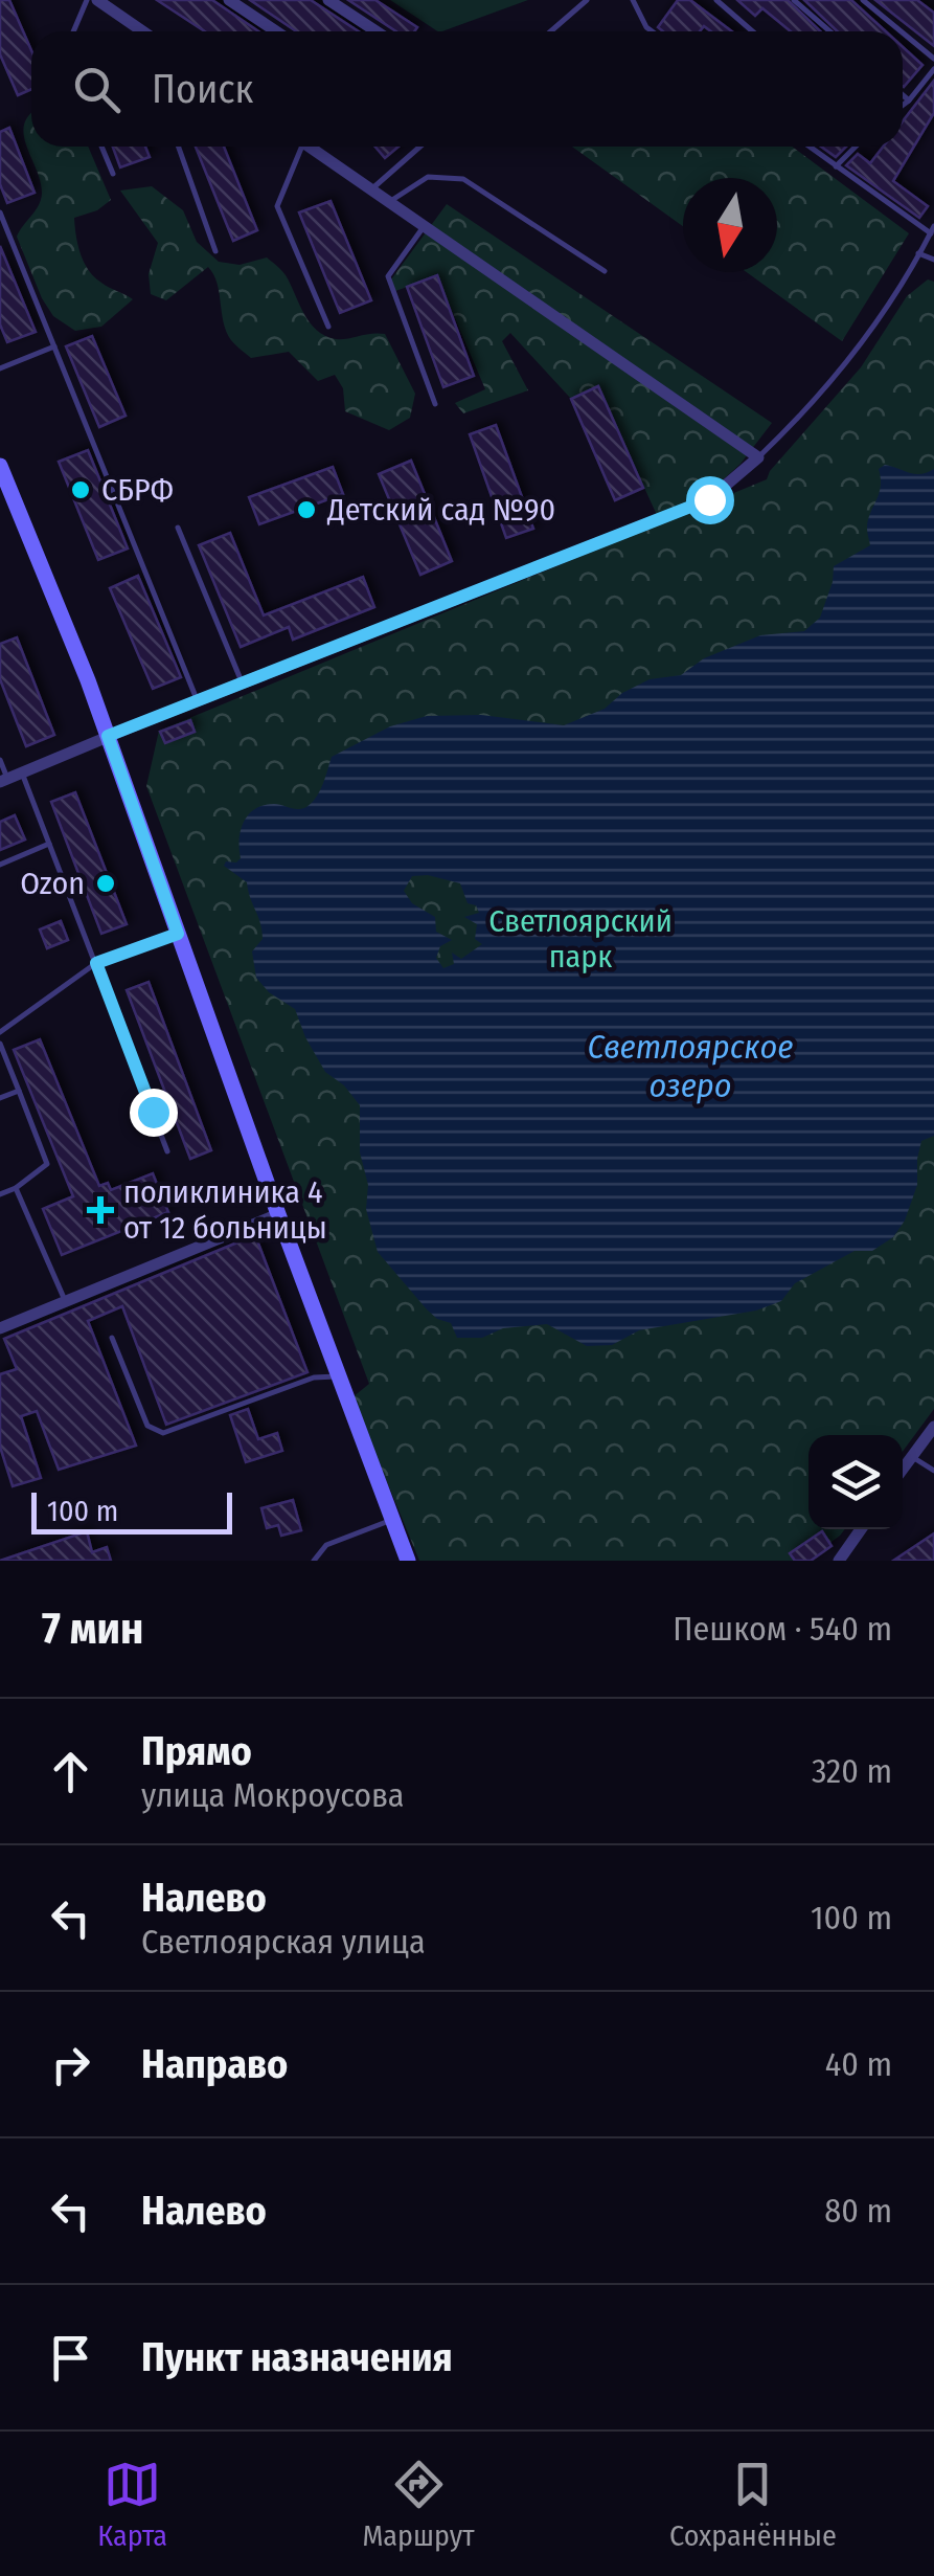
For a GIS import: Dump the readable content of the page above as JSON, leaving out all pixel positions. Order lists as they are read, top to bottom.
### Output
{
  "water": ["Светлоярское озеро"],
  "parks": ["Светлоярский парк"],
  "places": {
    "other": ["СБРФ", "Детский сад №90", "Ozon"],
    "health": ["поликлиника 4 от 12 больницы"]
  },
  "scale_bar": "100 m",
  "north": "bottom",
  "page": {
    "search": "Поиск",
    "scale": "100 m",
    "heading": ["7 мин", "Пешком · 540 m"],
    "list": [
      ["Прямо", "улица Мокроусова", "320 m"],
      ["Налево", "Светлоярская улица", "100 m"],
      ["Направо", "40 m"],
      ["Налево", "80 m"],
      "Пункт назначения"
    ],
    "nav": ["Карта", "Маршрут", "Сохранённые"]
  }
}
